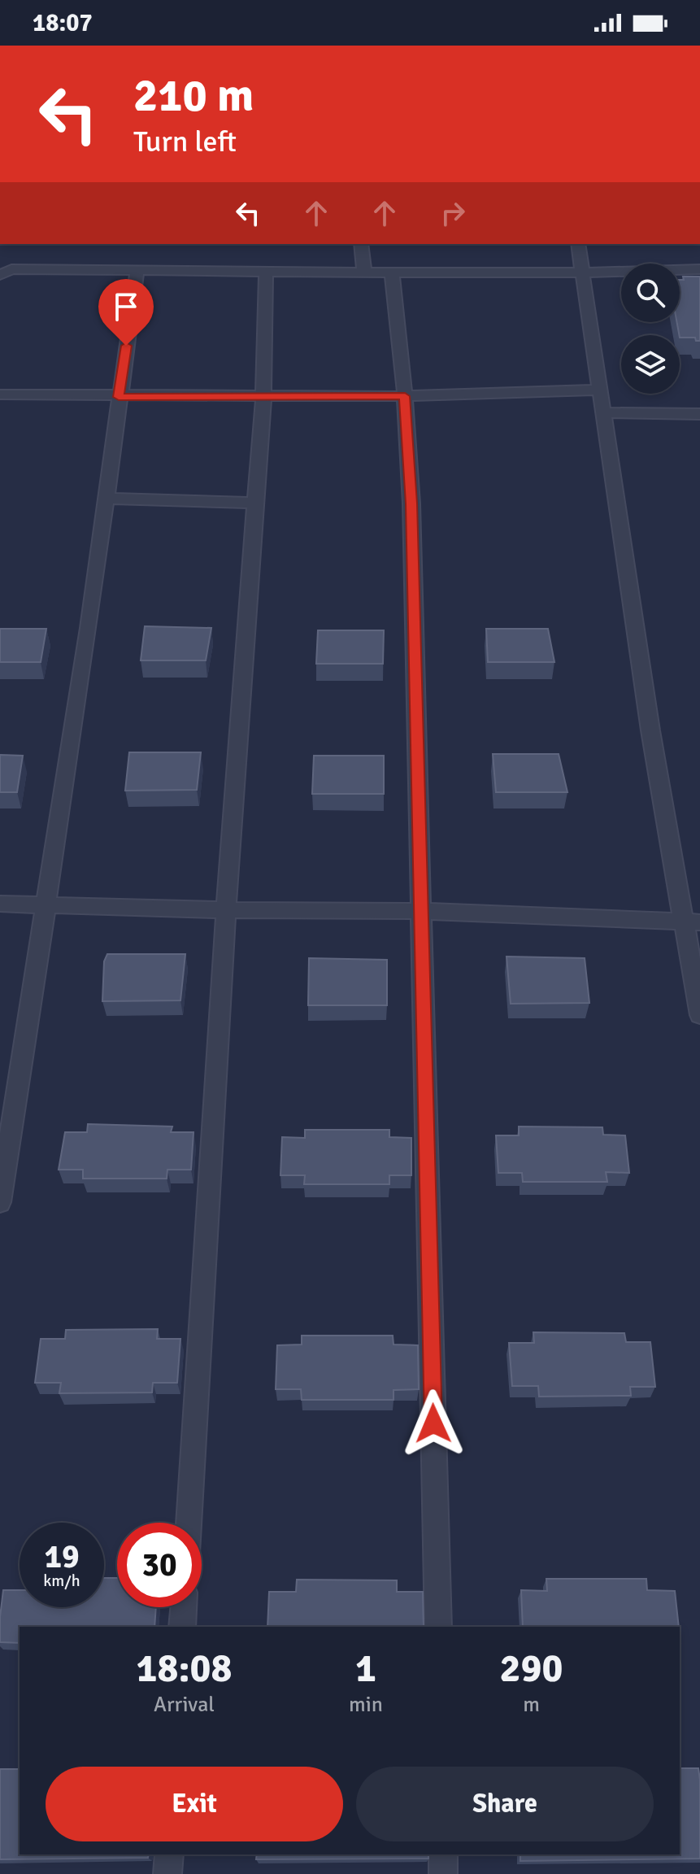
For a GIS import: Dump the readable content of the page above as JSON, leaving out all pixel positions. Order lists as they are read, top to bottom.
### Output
{
  "page": {
    "status": "18:07",
    "turn": ["210 m", "Turn left"],
    "speed": "19 km/h",
    "limit": "30",
    "eta": [
      "18:08",
      "Arrival",
      "1",
      "min",
      "290",
      "m"
    ],
    "buttons": ["Exit", "Share"]
  }
}
